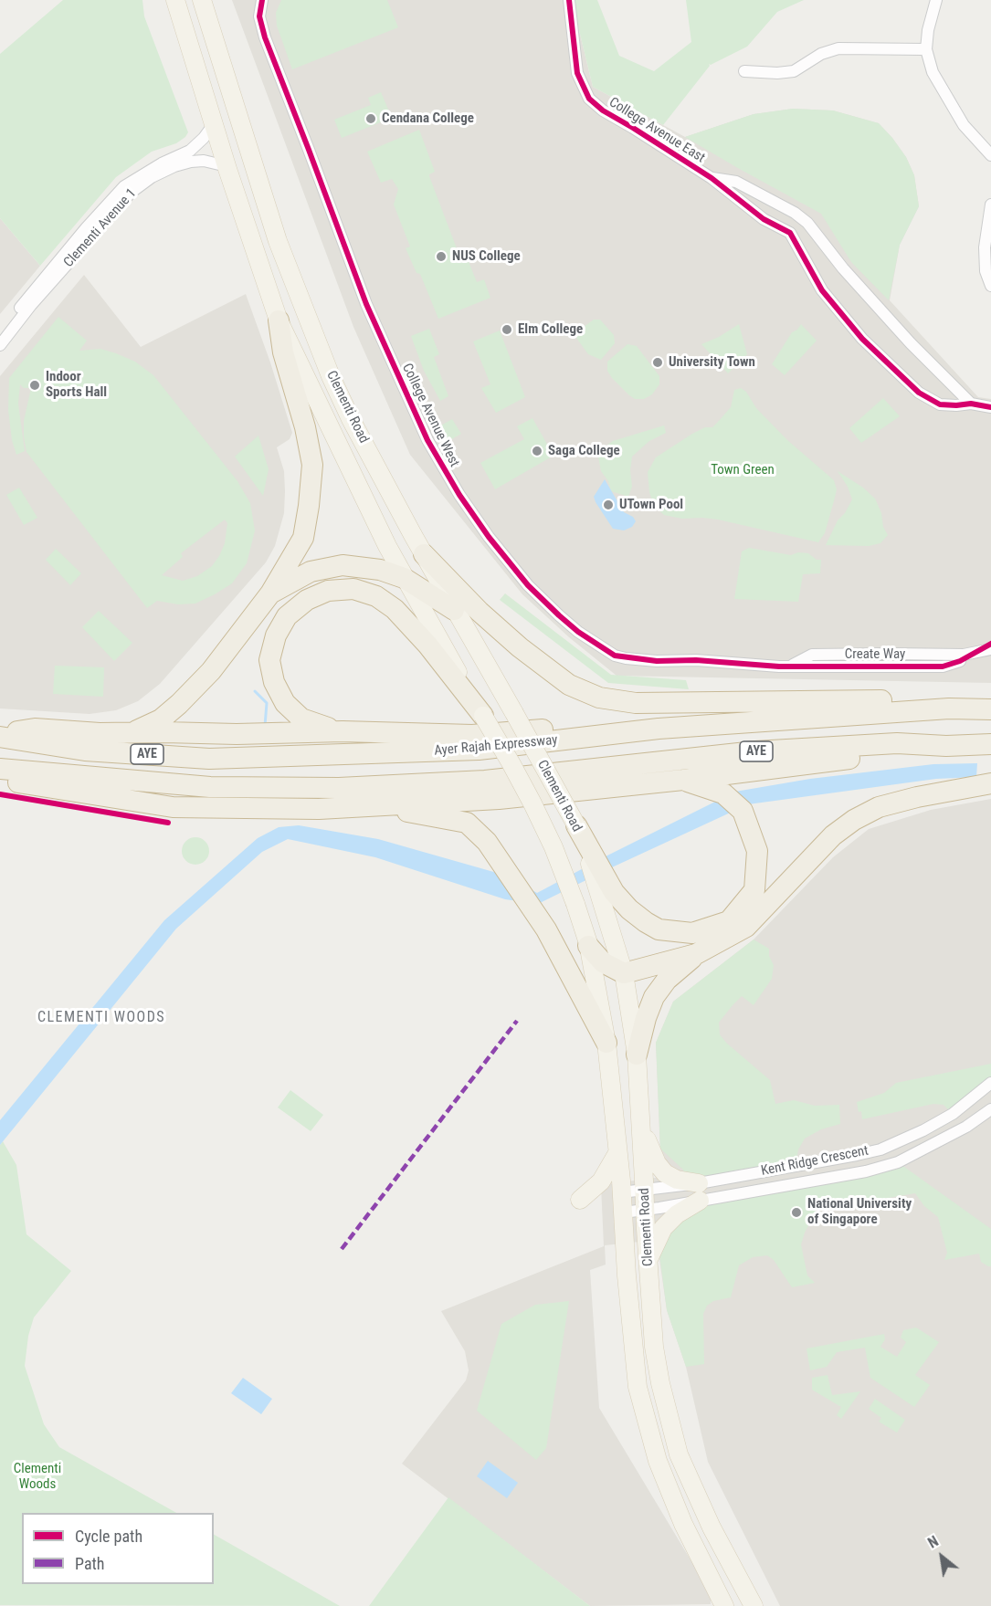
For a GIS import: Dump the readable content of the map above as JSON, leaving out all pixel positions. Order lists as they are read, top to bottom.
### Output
{
  "streets": {
    "highway": ["Ayer Rajah Expressway", "AYE"],
    "main road": ["Clementi Road"],
    "street": [
      "College Avenue East",
      "Clementi Avenue 1",
      "College Avenue West",
      "Create Way",
      "Kent Ridge Crescent"
    ]
  },
  "crossings": [
    ["Clementi Avenue 1", "Clementi Road"],
    ["Clementi Road", "Kent Ridge Crescent"],
    ["College Avenue West", "Create Way"]
  ],
  "districts": ["CLEMENTI WOODS"],
  "parks": ["Town Green", "Clementi Woods"],
  "places": [
    "Cendana College",
    "NUS College",
    "Elm College",
    "University Town",
    "Indoor Sports Hall",
    "Saga College",
    "UTown Pool",
    "National University of Singapore"
  ],
  "legend": ["Cycle path", "Path"],
  "north": "top left"
}
